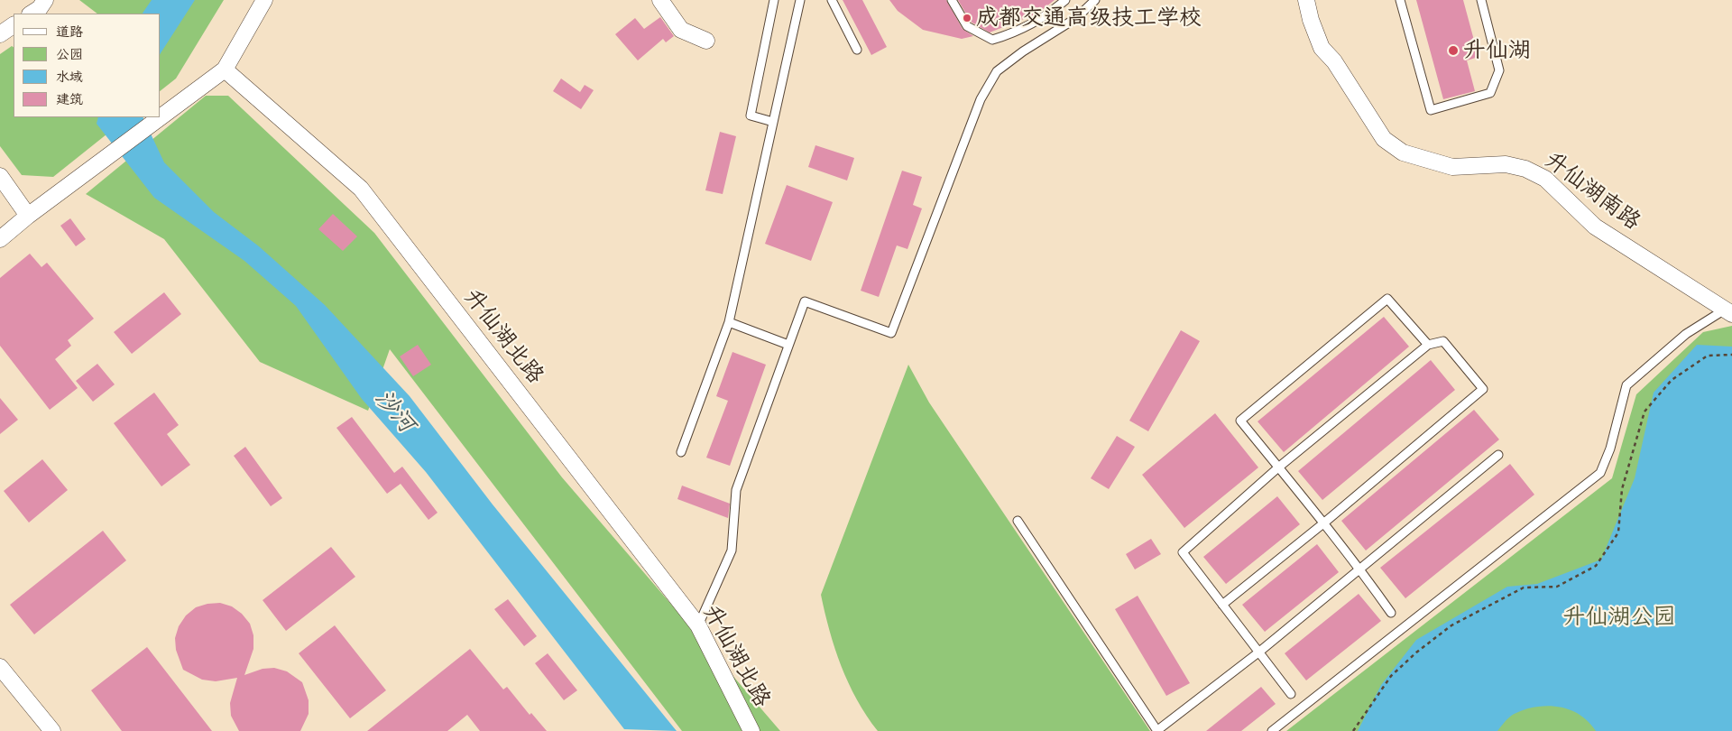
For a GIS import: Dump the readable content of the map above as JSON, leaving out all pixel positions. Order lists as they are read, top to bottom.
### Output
{
  "streets": {
    "street": ["升仙湖南路", "升仙湖北路"]
  },
  "water": ["沙河"],
  "parks": ["升仙湖公园"],
  "places": ["成都交通高级技工学校", "升仙湖"],
  "legend": [
    "道路",
    "公园",
    "水域",
    "建筑"
  ]
}
